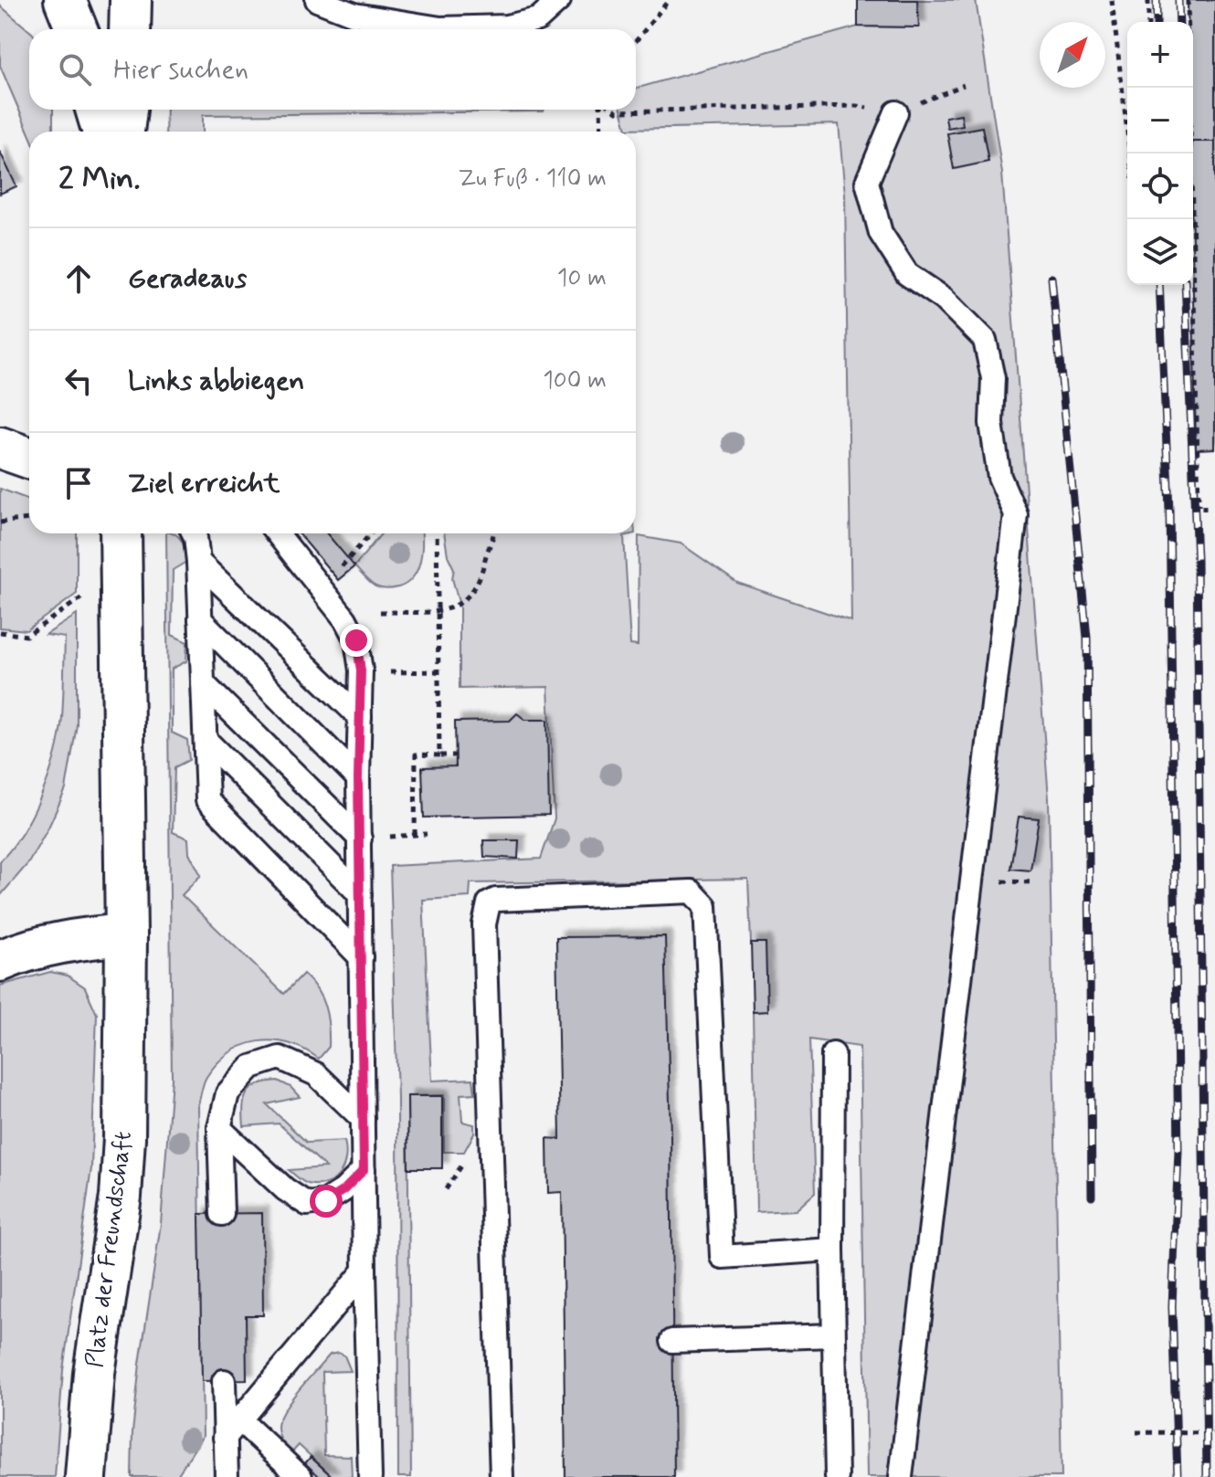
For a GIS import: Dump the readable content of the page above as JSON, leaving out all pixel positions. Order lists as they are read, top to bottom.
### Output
{
  "streets": {
    "street": ["Platz der Freundschaft"]
  },
  "north": "top right",
  "page": {
    "map_buttons": ["+", "−"],
    "search": "Hier suchen",
    "heading": ["2 Min.", "Zu Fuß · 110 m"],
    "list": [
      ["Geradeaus", "10 m"],
      ["Links abbiegen", "100 m"],
      "Ziel erreicht"
    ]
  }
}
